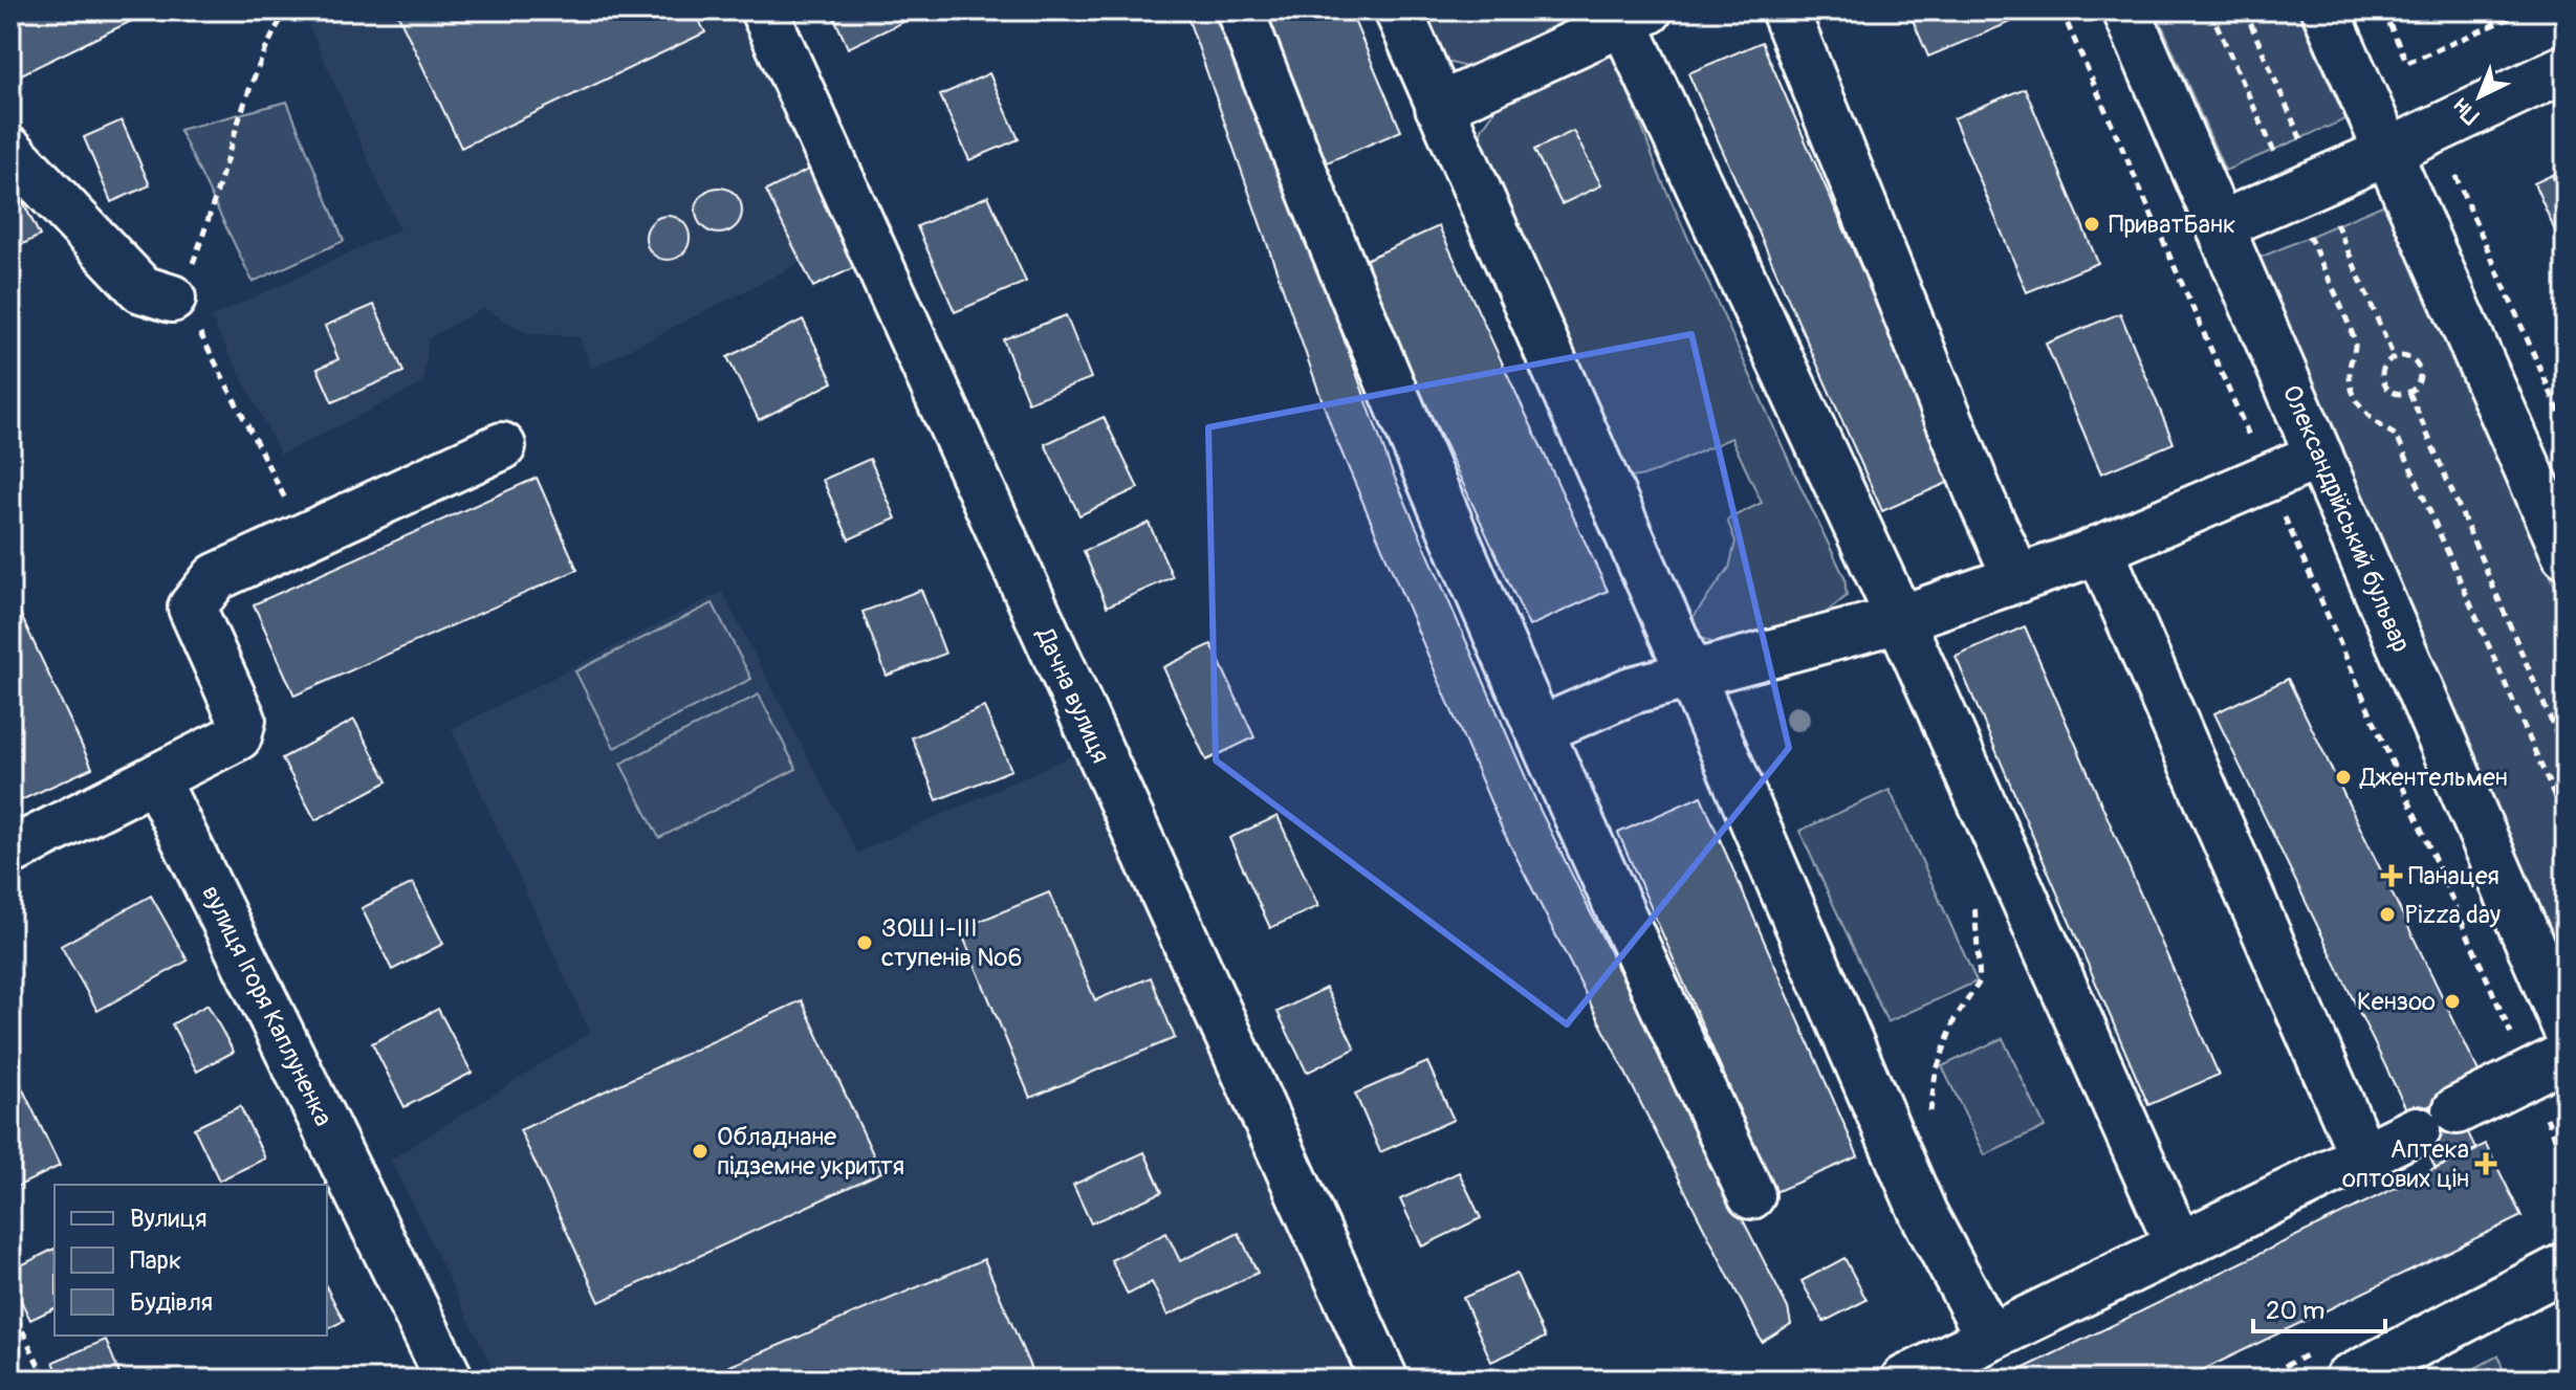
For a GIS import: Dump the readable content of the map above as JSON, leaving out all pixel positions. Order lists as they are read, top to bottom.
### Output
{
  "streets": {
    "street": ["Олександрійський бульвар", "Дачна вулиця", "вулиця Ігоря Каплуненка"]
  },
  "places": {
    "other": [
      "ПриватБанк",
      "Джентельмен",
      "Pizza day",
      "ЗОШ І-ІІІ ступенів №6",
      "Кензоо",
      "Обладнане підземне укриття"
    ],
    "health": ["Панацея", "Аптека оптових цін"]
  },
  "legend": ["Вулиця", "Парк", "Будівля"],
  "scale_bar": "20 m",
  "north": "bottom left"
}
